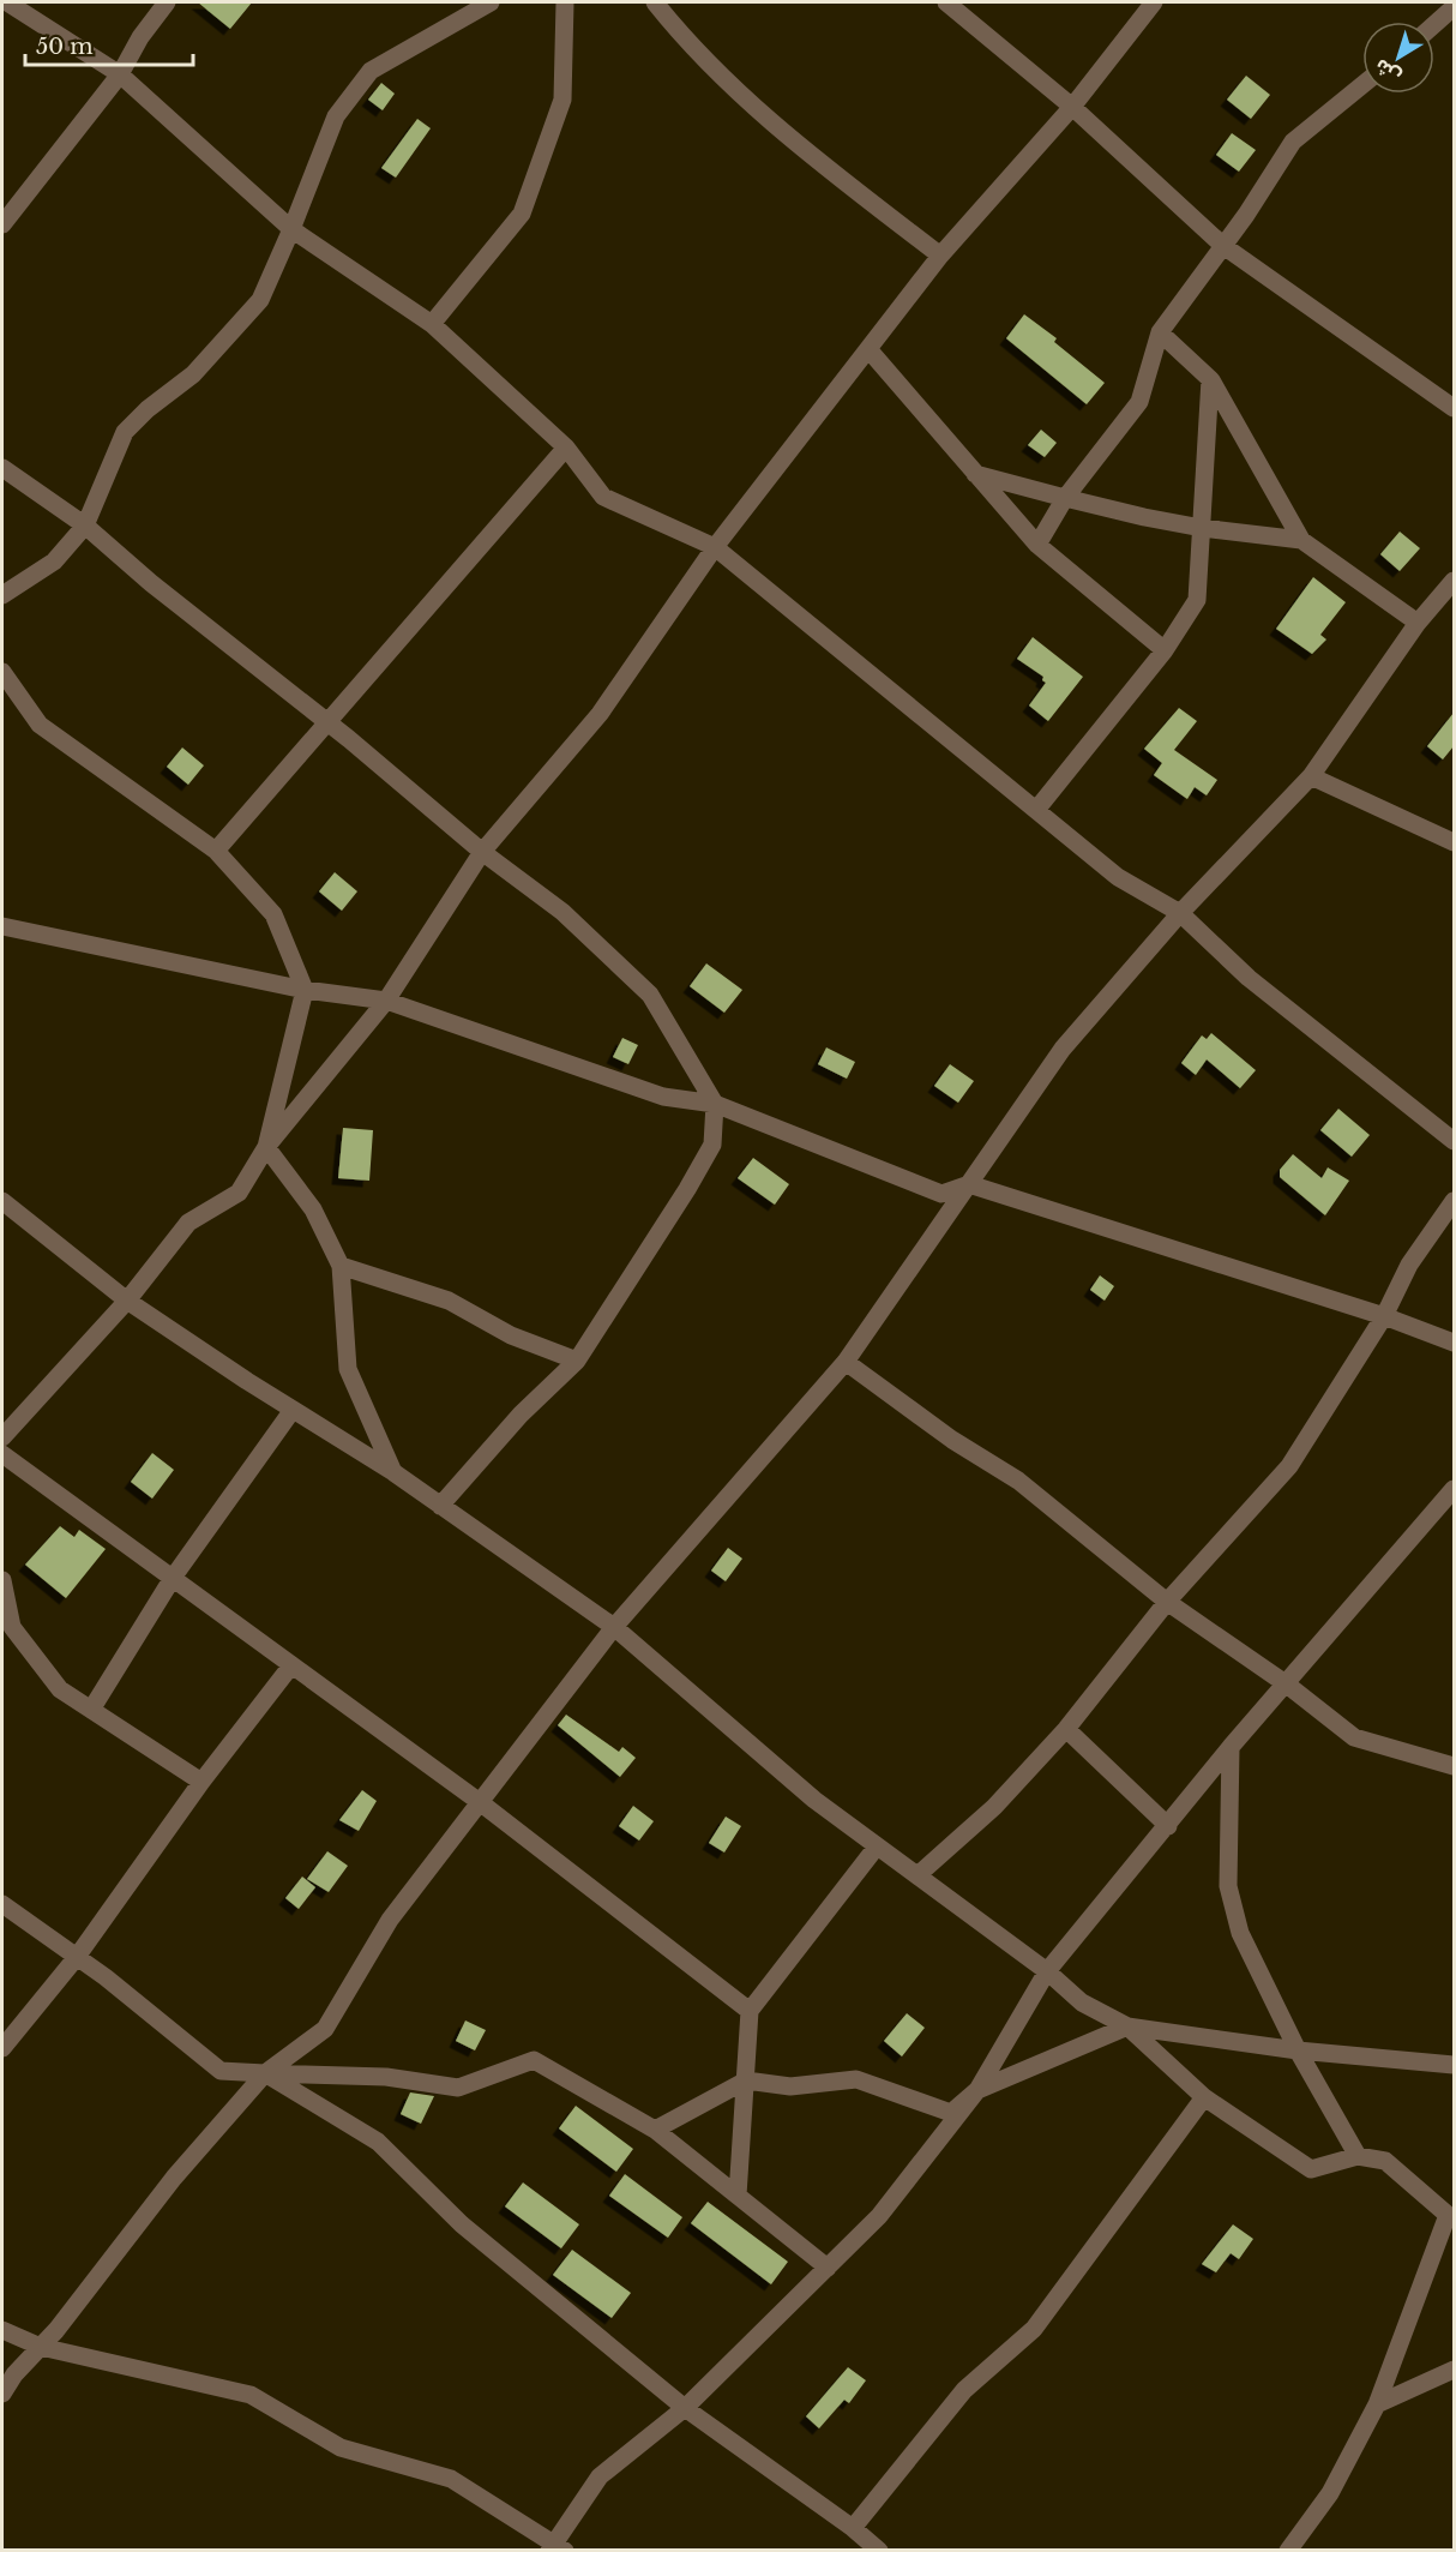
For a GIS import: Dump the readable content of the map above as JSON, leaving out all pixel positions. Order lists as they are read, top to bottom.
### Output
{
  "scale_bar": "50 m",
  "north": "bottom left"
}
